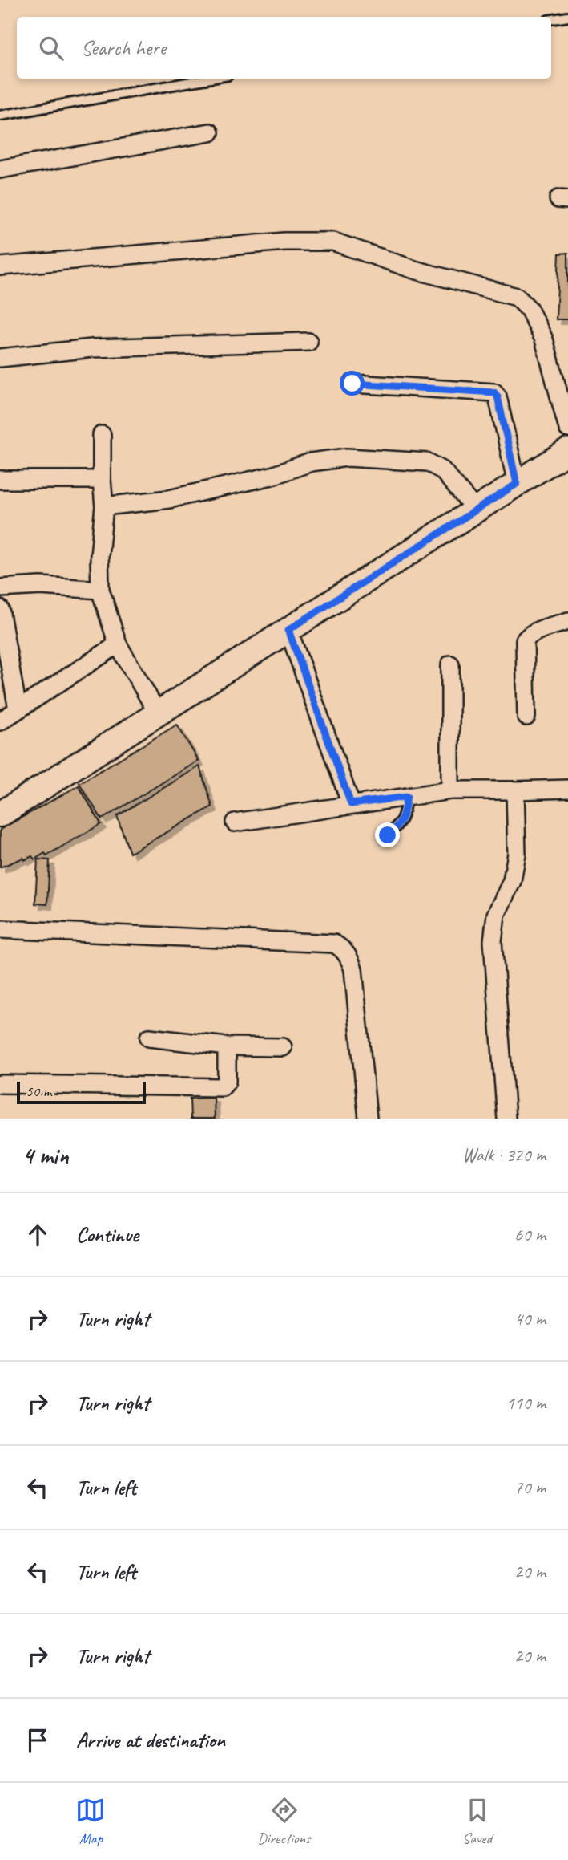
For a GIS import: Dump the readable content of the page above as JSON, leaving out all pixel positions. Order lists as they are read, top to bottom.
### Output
{
  "scale_bar": "50 m",
  "page": {
    "search": "Search here",
    "scale": "50 m",
    "heading": ["4 min", "Walk · 320 m"],
    "list": [
      ["Continue", "60 m"],
      ["Turn right", "40 m"],
      ["Turn right", "110 m"],
      ["Turn left", "70 m"],
      ["Turn left", "20 m"],
      ["Turn right", "20 m"],
      "Arrive at destination"
    ],
    "nav": ["Map", "Directions", "Saved"]
  }
}
